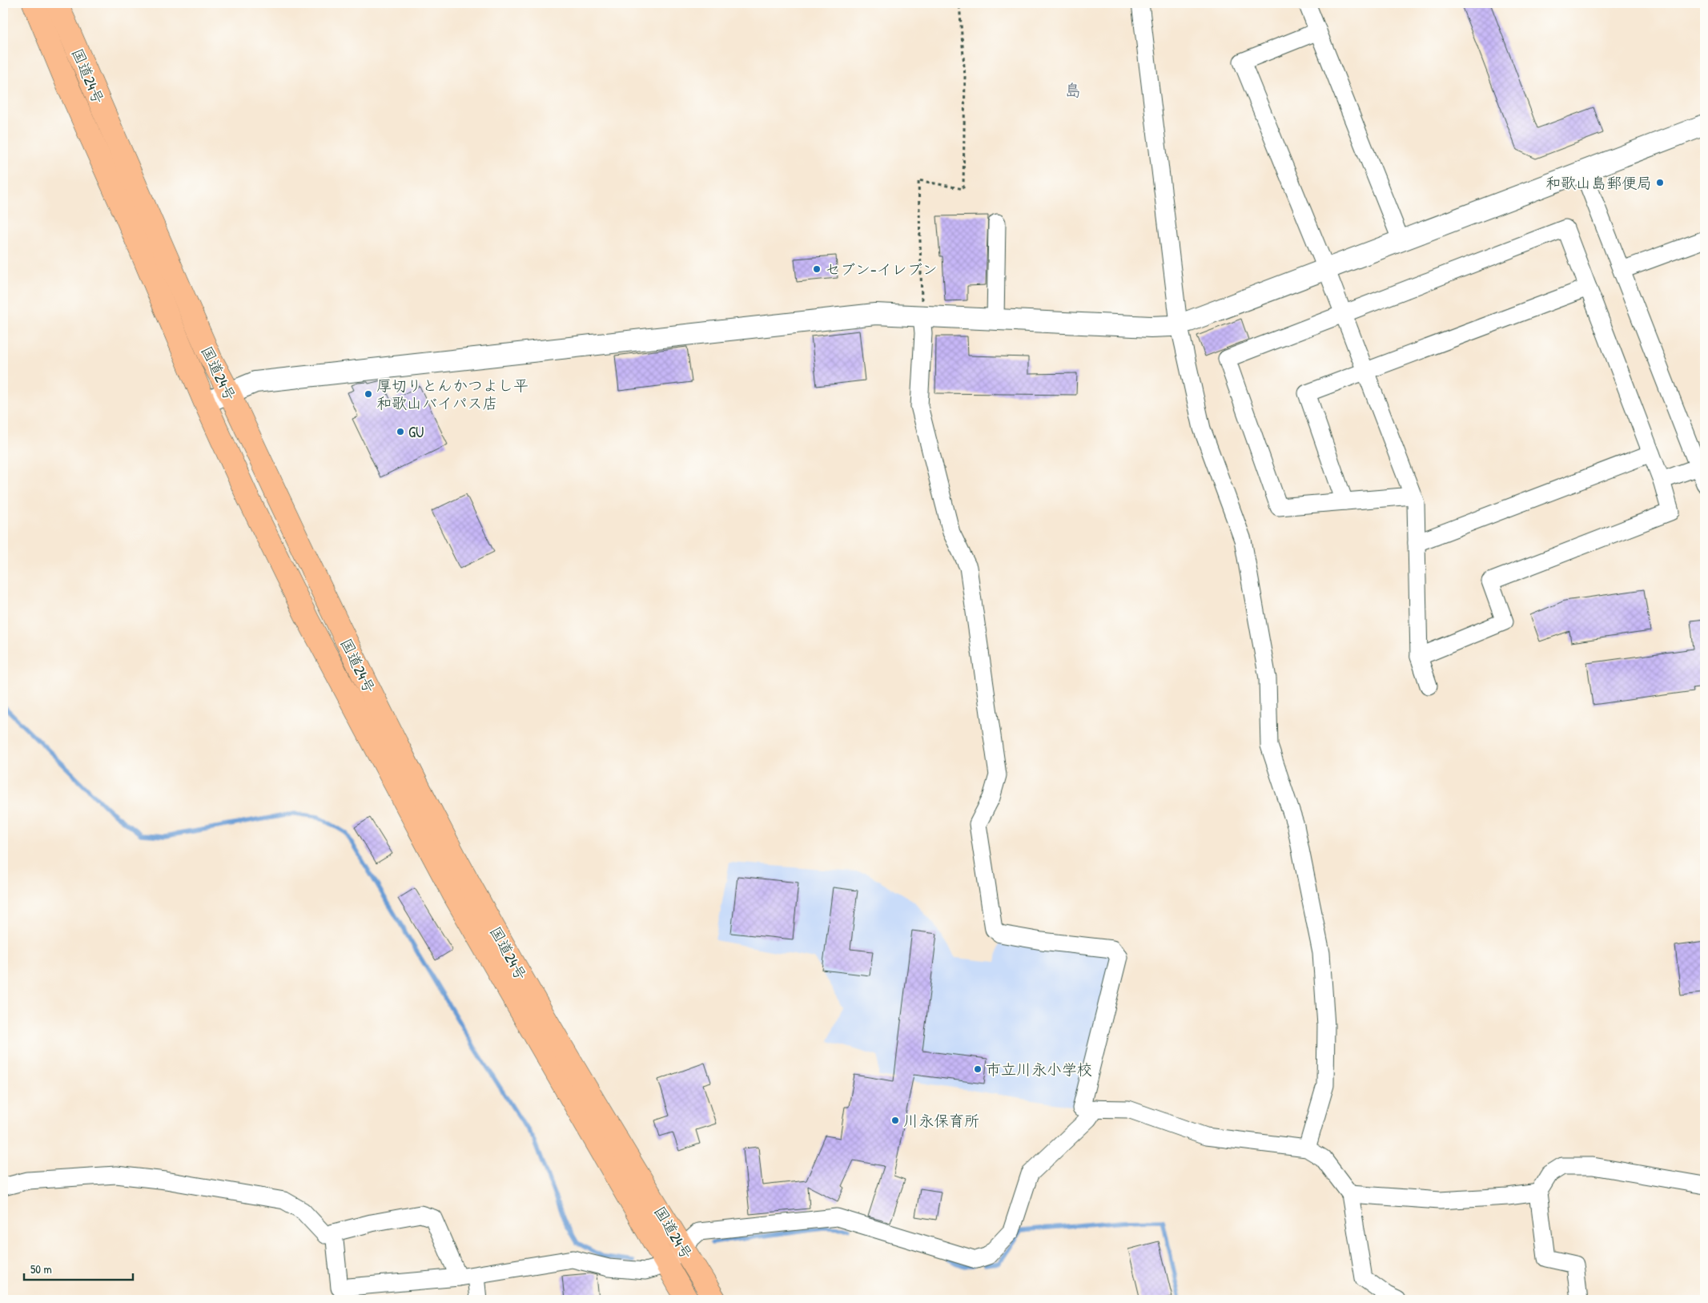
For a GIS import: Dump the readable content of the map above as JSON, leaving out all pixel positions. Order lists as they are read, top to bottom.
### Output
{
  "streets": {
    "highway": ["国道24号"]
  },
  "districts": ["島"],
  "places": [
    "和歌山島郵便局",
    "セブン-イレブン",
    "厚切りとんかつよし平 和歌山バイパス店",
    "GU",
    "市立川永小学校",
    "川永保育所"
  ],
  "scale_bar": "50 m"
}
